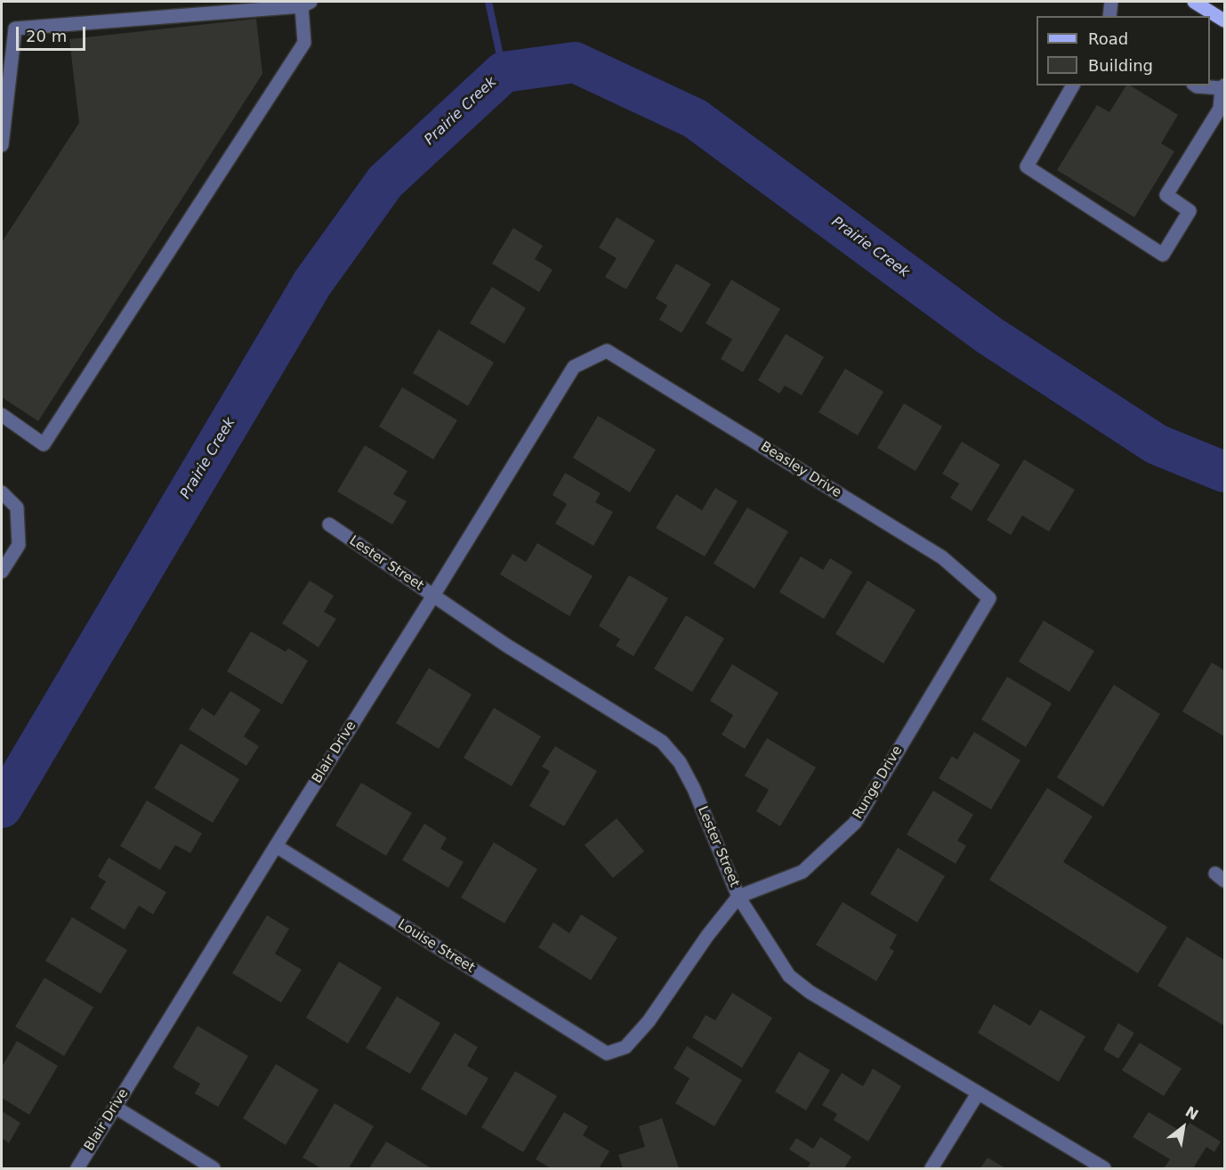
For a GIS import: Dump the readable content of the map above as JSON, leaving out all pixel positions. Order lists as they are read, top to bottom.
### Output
{
  "streets": {
    "street": [
      "Beasley Drive",
      "Lester Street",
      "Blair Drive",
      "Runge Drive",
      "Louise Street"
    ]
  },
  "crossings": [
    ["Beasley Drive", "Blair Drive"],
    ["Beasley Drive", "Runge Drive"],
    ["Lester Street", "Blair Drive"],
    ["Lester Street", "Runge Drive"],
    ["Lester Street", "Louise Street"],
    ["Blair Drive", "Louise Street"],
    ["Runge Drive", "Louise Street"]
  ],
  "water": ["Prairie Creek"],
  "legend": ["Road", "Building"],
  "scale_bar": "20 m",
  "north": "top right"
}
